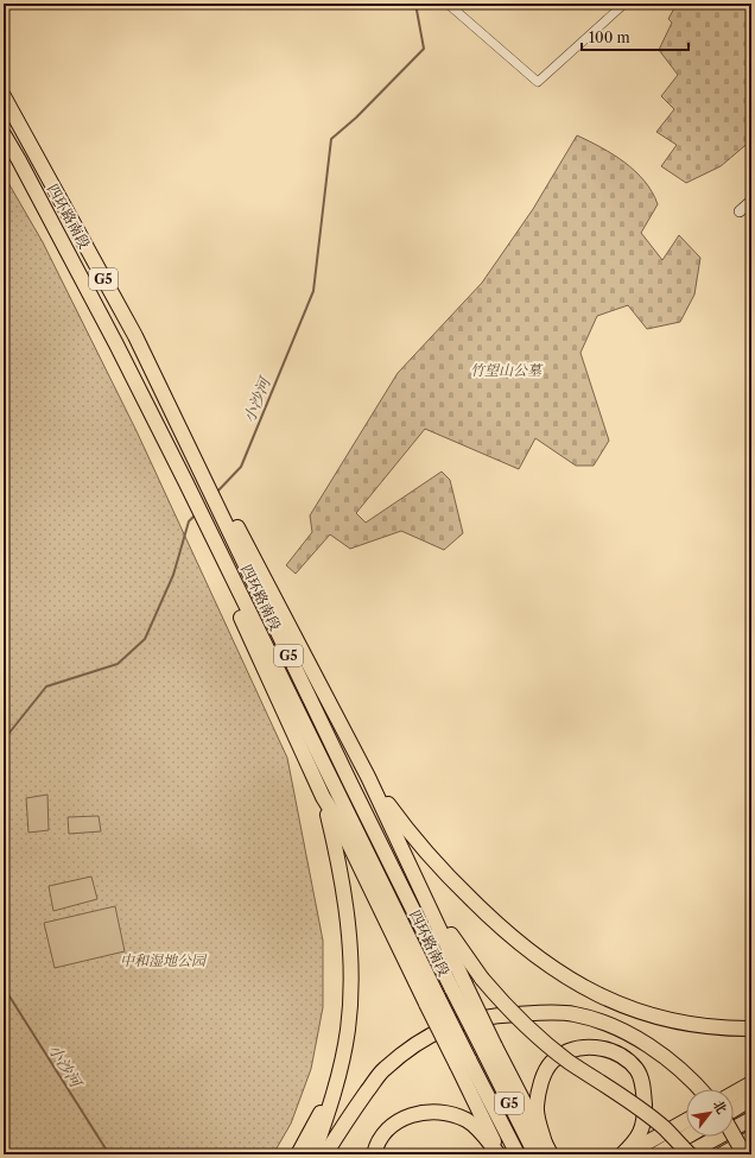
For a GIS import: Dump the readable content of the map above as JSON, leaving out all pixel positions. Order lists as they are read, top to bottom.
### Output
{
  "streets": {
    "highway": ["四环路南段", "G5"]
  },
  "water": ["小沙河"],
  "parks": ["竹望山公墓", "中和湿地公园"],
  "scale_bar": "100 m",
  "north": "top right"
}
